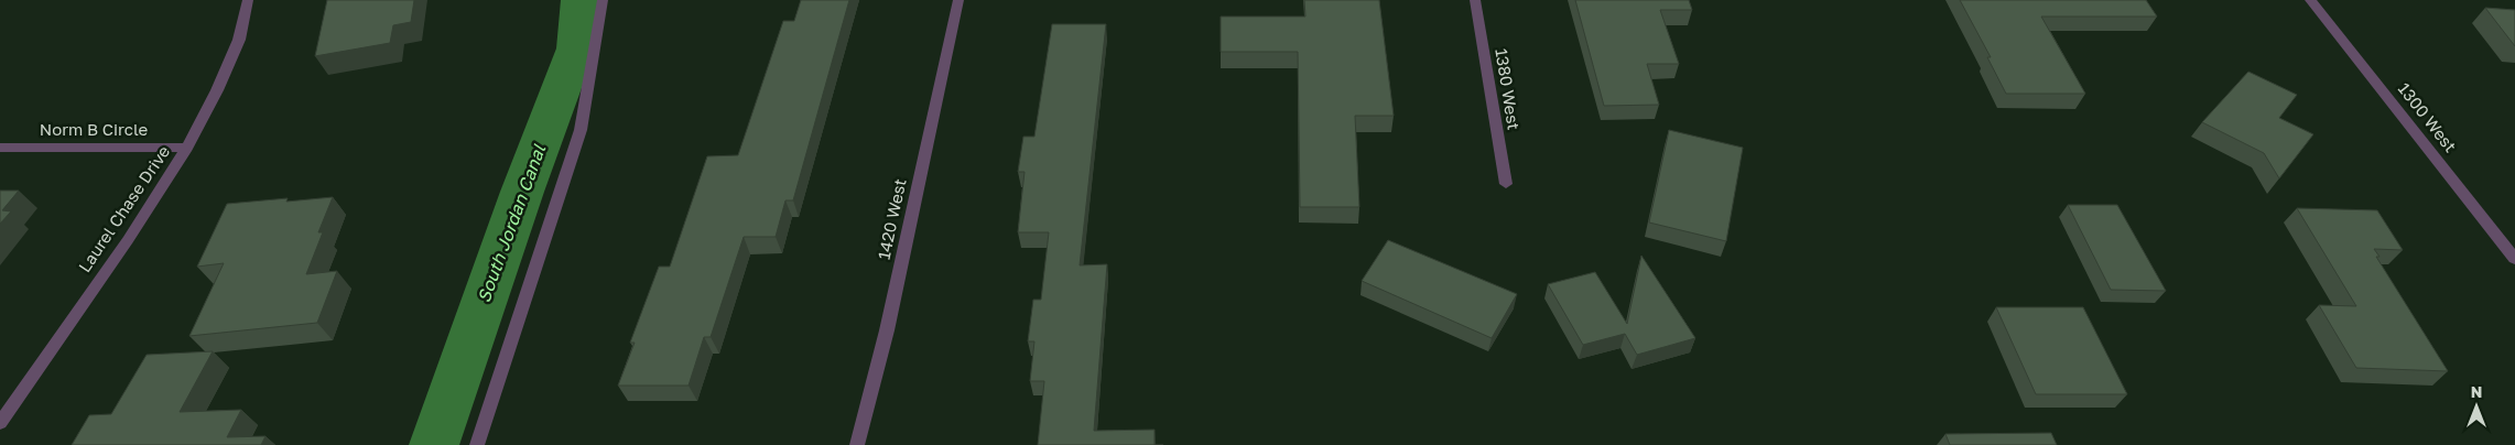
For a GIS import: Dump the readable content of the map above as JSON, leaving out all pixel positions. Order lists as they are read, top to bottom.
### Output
{
  "streets": {
    "street": [
      "1380 West",
      "1300 West",
      "Norm B Circle",
      "Laurel Chase Drive",
      "1420 West"
    ]
  },
  "crossings": [
    ["Norm B Circle", "Laurel Chase Drive"]
  ],
  "water": ["South Jordan Canal"],
  "north": "top"
}
